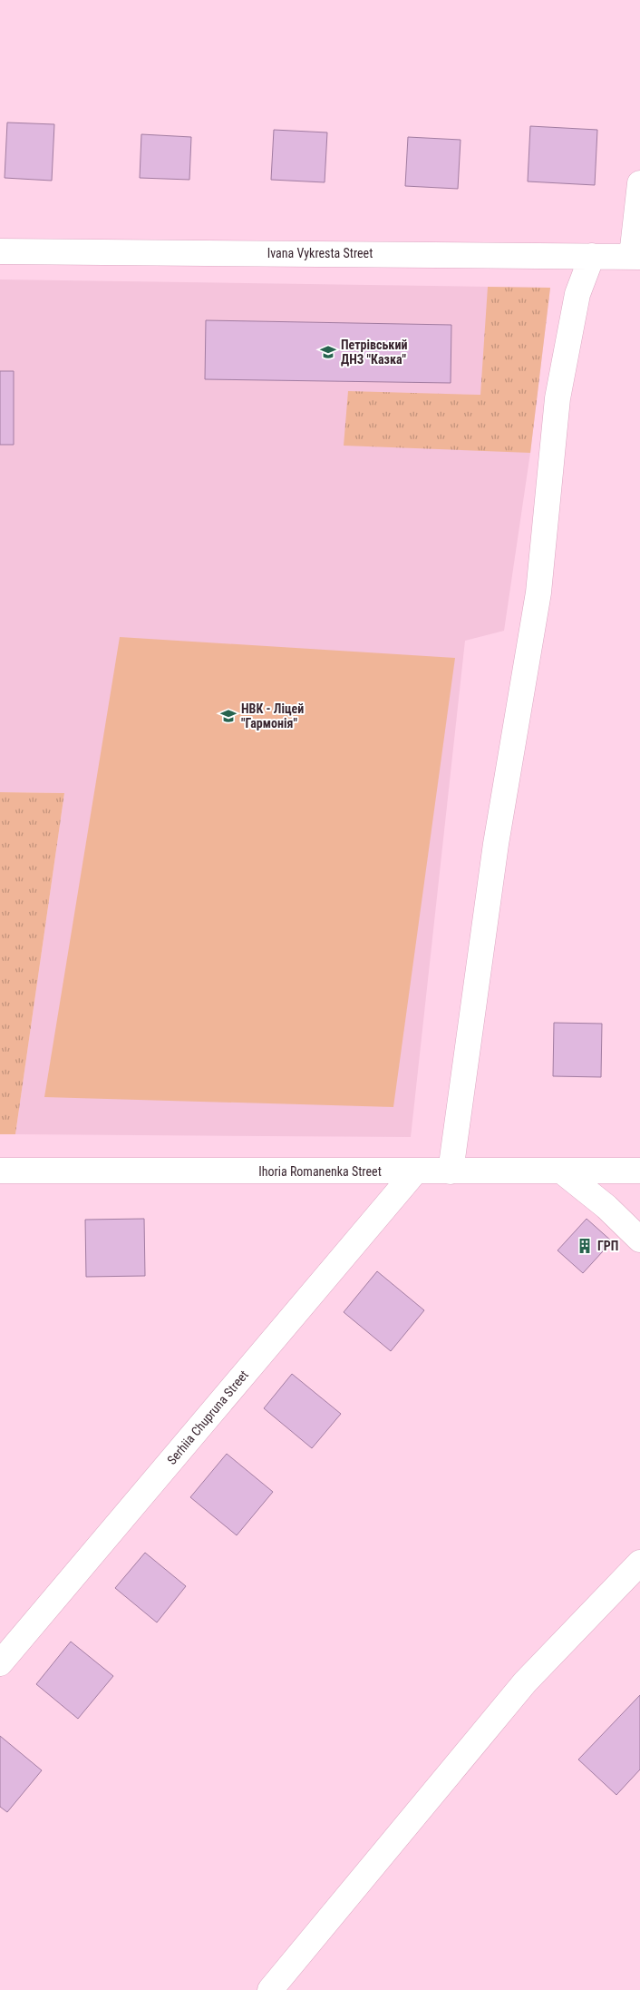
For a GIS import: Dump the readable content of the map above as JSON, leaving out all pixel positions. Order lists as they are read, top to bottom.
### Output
{
  "streets": {
    "street": ["Ivana Vykresta Street", "Ihoria Romanenka Street", "Serhiia Chupruna Street"]
  },
  "crossings": [
    ["Ihoria Romanenka Street", "Serhiia Chupruna Street"]
  ],
  "places": {
    "school or university": ["Петрівський ДНЗ \"Казка\"", "НВК - Ліцей \"Гармонія\""],
    "building": ["ГРП"]
  }
}
